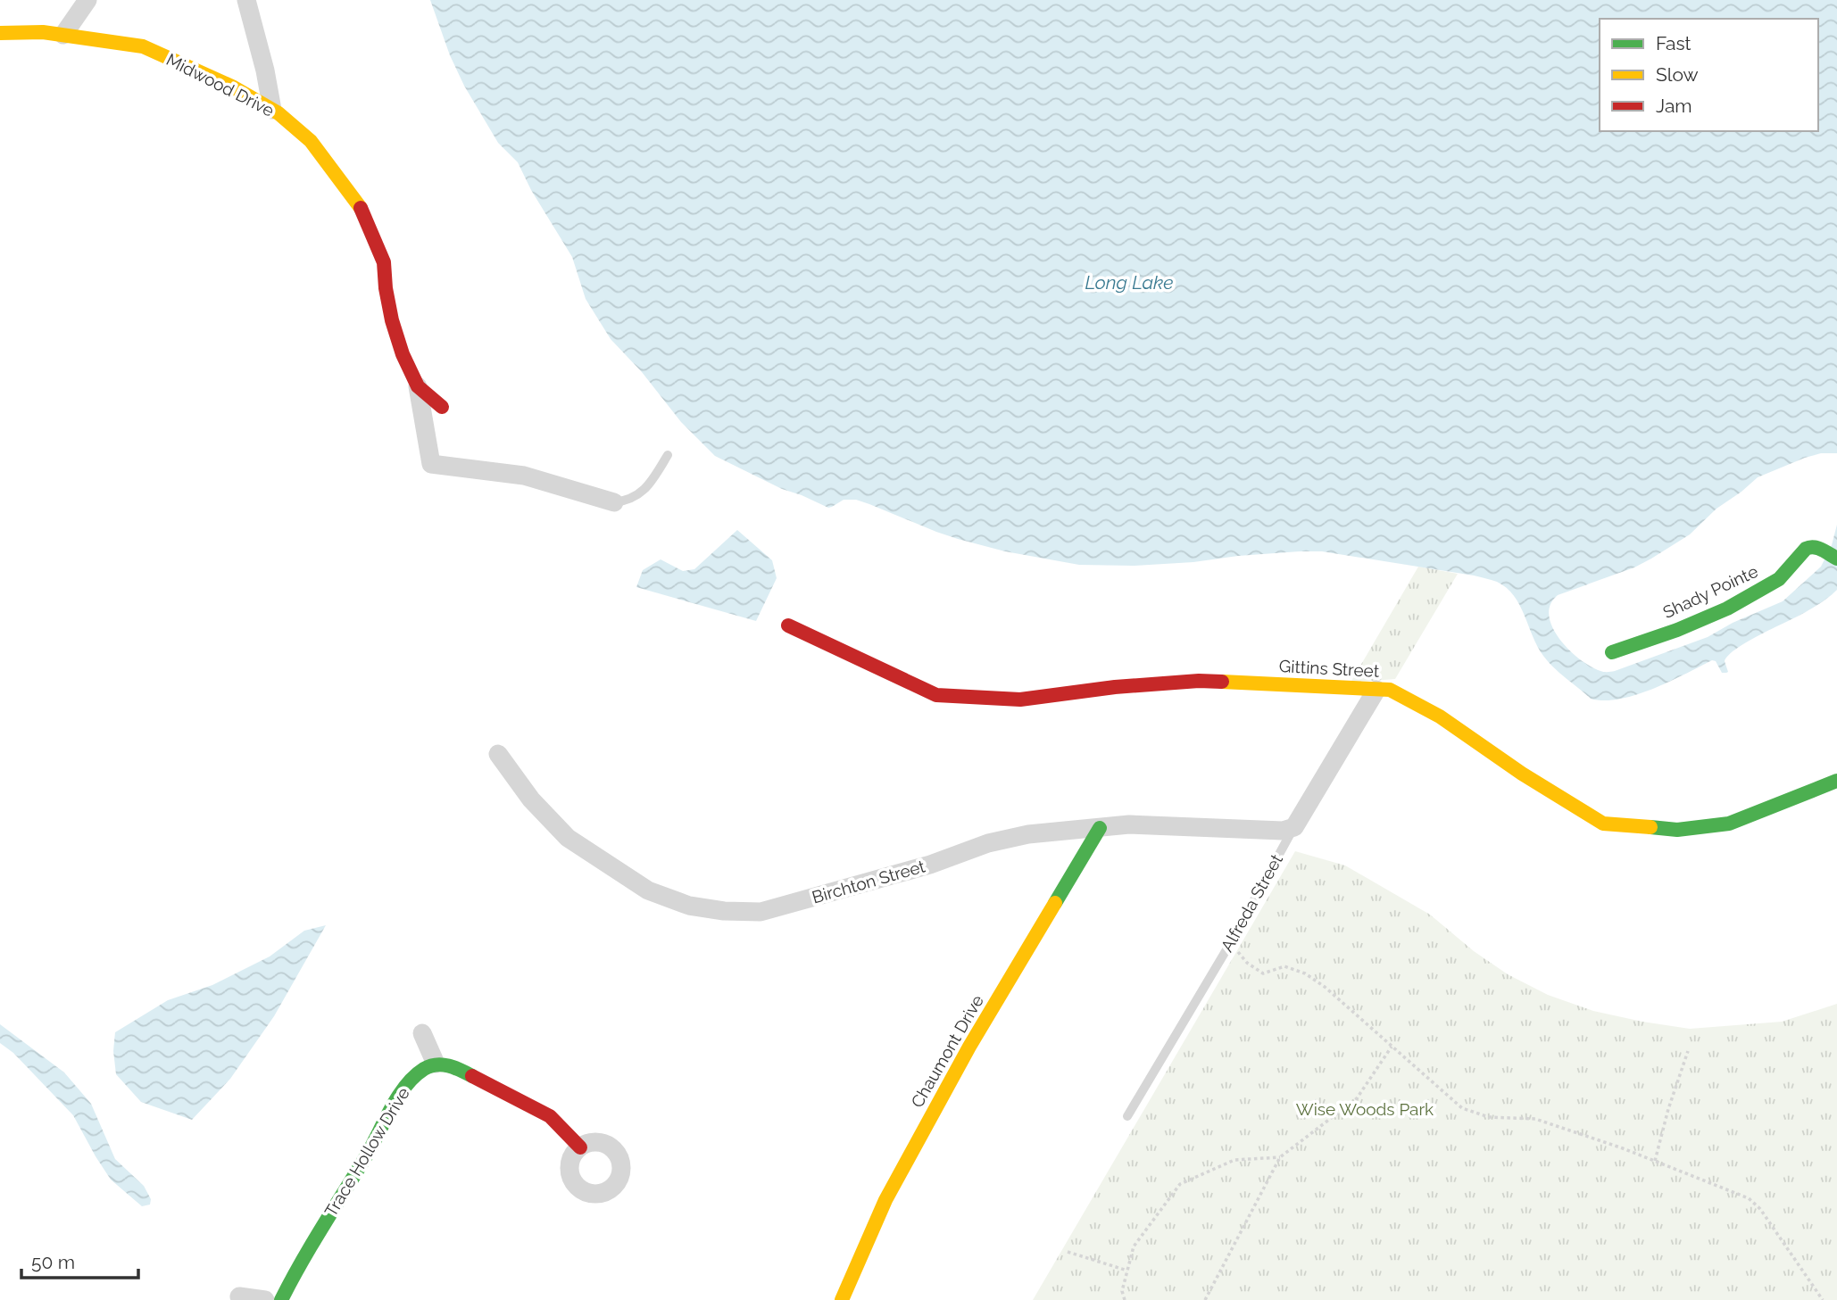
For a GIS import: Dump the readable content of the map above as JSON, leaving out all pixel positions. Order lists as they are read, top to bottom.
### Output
{
  "streets": {
    "street": [
      "Midwood Drive",
      "Shady Pointe",
      "Gittins Street",
      "Birchton Street",
      "Alfreda Street",
      "Chaumont Drive",
      "Trace Hollow Drive"
    ]
  },
  "crossings": [
    ["Gittins Street", "Alfreda Street"],
    ["Birchton Street", "Alfreda Street"],
    ["Birchton Street", "Chaumont Drive"]
  ],
  "water": ["Long Lake"],
  "parks": ["Wise Woods Park"],
  "legend": ["Fast", "Slow", "Jam"],
  "scale_bar": "50 m"
}
